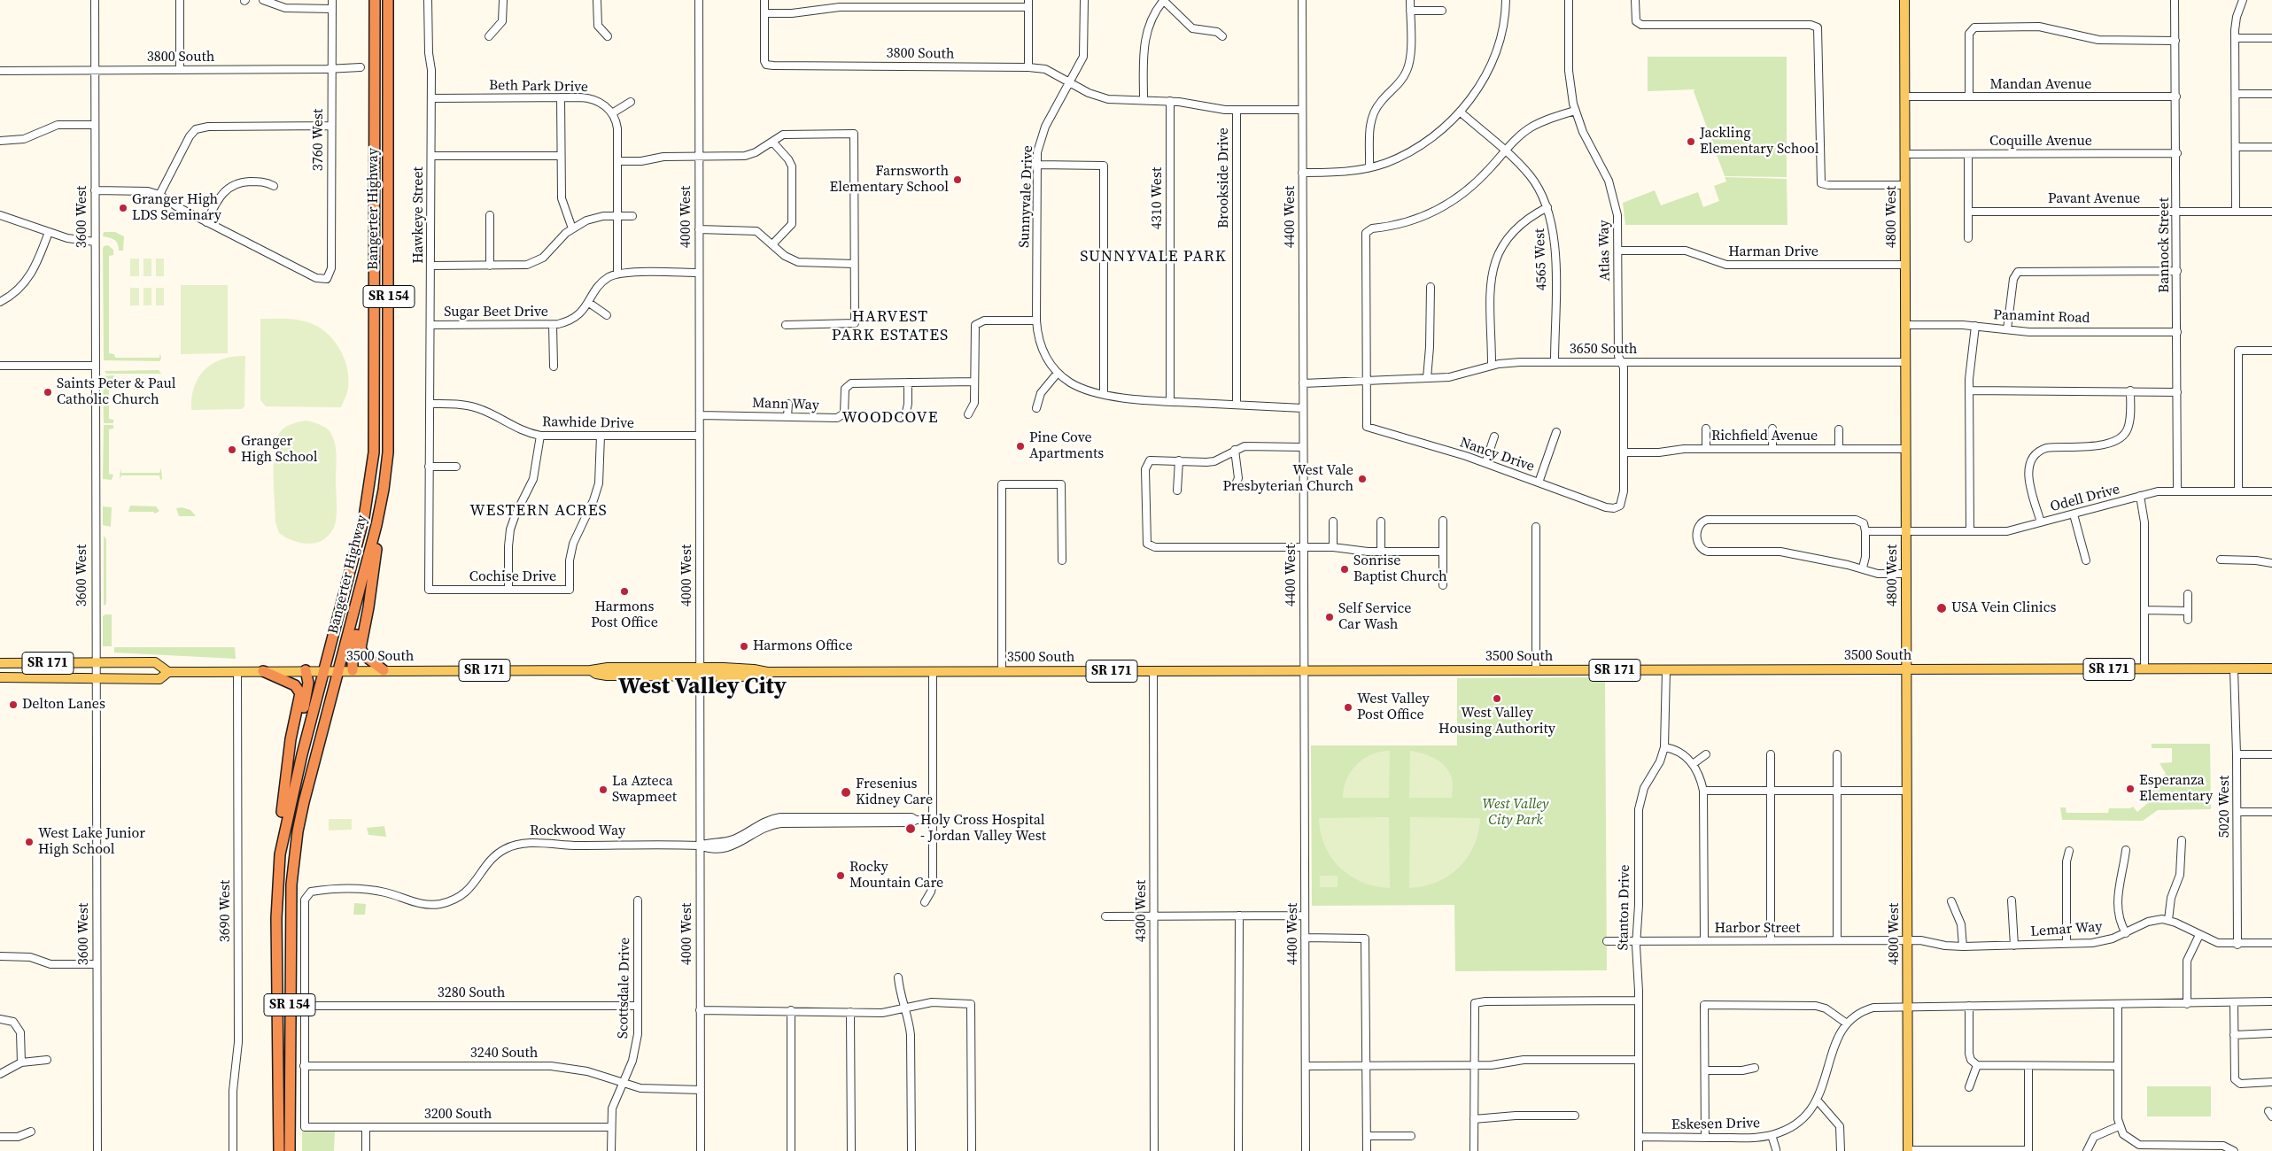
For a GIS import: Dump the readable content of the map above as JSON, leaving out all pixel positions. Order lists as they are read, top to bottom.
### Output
{
  "streets": {
    "highway": ["Bangerter Highway", "SR 154"],
    "main road": ["4800 West", "3500 South", "SR 171"],
    "street": [
      "3800 South",
      "Mandan Avenue",
      "Beth Park Drive",
      "3760 West",
      "Coquille Avenue",
      "Brookside Drive",
      "Sunnyvale Drive",
      "4310 West",
      "Pavant Avenue",
      "Hawkeye Street",
      "3600 West",
      "4000 West",
      "4400 West",
      "Bannock Street",
      "Atlas Way",
      "Harman Drive",
      "4565 West",
      "Sugar Beet Drive",
      "Panamint Road",
      "3650 South",
      "Mann Way",
      "Rawhide Drive",
      "Richfield Avenue",
      "Nancy Drive",
      "Odell Drive",
      "Cochise Drive",
      "5020 West",
      "Rockwood Way",
      "Stanton Drive",
      "3690 West",
      "4300 West",
      "Harbor Street",
      "Lemar Way",
      "Scottsdale Drive",
      "3280 South",
      "3240 South",
      "3200 South",
      "Eskesen Drive"
    ]
  },
  "crossings": [
    ["3800 South", "3760 West"],
    ["3800 South", "Brookside Drive"],
    ["3800 South", "Sunnyvale Drive"],
    ["3800 South", "4310 West"],
    ["3800 South", "3600 West"],
    ["3800 South", "4400 West"],
    ["Mandan Avenue", "4800 West"],
    ["Mandan Avenue", "Bannock Street"],
    ["Beth Park Drive", "Hawkeye Street"],
    ["Coquille Avenue", "4800 West"],
    ["Coquille Avenue", "Bannock Street"],
    ["Brookside Drive", "Sunnyvale Drive"],
    ["Sunnyvale Drive", "4310 West"],
    ["Sunnyvale Drive", "4400 West"],
    ["Pavant Avenue", "Bannock Street"],
    ["Bangerter Highway", "3500 South"],
    ["Hawkeye Street", "Sugar Beet Drive"],
    ["Hawkeye Street", "Rawhide Drive"],
    ["Hawkeye Street", "Cochise Drive"],
    ["3600 West", "3500 South"],
    ["4000 West", "Mann Way"],
    ["4000 West", "Rawhide Drive"],
    ["4000 West", "3500 South"],
    ["4000 West", "Rockwood Way"],
    ["4000 West", "3240 South"],
    ["4400 West", "3650 South"],
    ["4400 West", "3500 South"],
    ["4800 West", "Harman Drive"],
    ["4800 West", "Panamint Road"],
    ["4800 West", "3650 South"],
    ["4800 West", "Richfield Avenue"],
    ["4800 West", "Odell Drive"],
    ["4800 West", "3500 South"],
    ["4800 West", "Harbor Street"],
    ["4800 West", "Lemar Way"],
    ["4800 West", "Eskesen Drive"],
    ["Bannock Street", "Panamint Road"],
    ["Bannock Street", "Odell Drive"],
    ["Atlas Way", "Harman Drive"],
    ["Atlas Way", "3650 South"],
    ["Atlas Way", "Richfield Avenue"],
    ["Atlas Way", "Nancy Drive"],
    ["4565 West", "3650 South"],
    ["3650 South", "Nancy Drive"],
    ["Rawhide Drive", "Cochise Drive"],
    ["3500 South", "5020 West"],
    ["3500 South", "Stanton Drive"],
    ["3500 South", "3690 West"],
    ["3500 South", "4300 West"],
    ["Rockwood Way", "3280 South"],
    ["Stanton Drive", "Harbor Street"],
    ["Stanton Drive", "Eskesen Drive"],
    ["Harbor Street", "Lemar Way"],
    ["Scottsdale Drive", "3280 South"],
    ["Scottsdale Drive", "3240 South"],
    ["Scottsdale Drive", "3200 South"],
    ["3240 South", "3200 South"]
  ],
  "districts": [
    "SUNNYVALE PARK",
    "HARVEST PARK ESTATES",
    "WOODCOVE",
    "WESTERN ACRES",
    "West Valley City"
  ],
  "parks": ["West Valley City Park"],
  "places": [
    "Jackling Elementary School",
    "Farnsworth Elementary School",
    "Granger High LDS Seminary",
    "Saints Peter & Paul Catholic Church",
    "Pine Cove Apartments",
    "Granger High School",
    "West Vale Presbyterian Church",
    "Sonrise Baptist Church",
    "Harmons Post Office",
    "USA Vein Clinics",
    "Self Service Car Wash",
    "Harmons Office",
    "West Valley Housing Authority",
    "Delton Lanes",
    "West Valley Post Office",
    "Esperanza Elementary",
    "La Azteca Swapmeet",
    "Fresenius Kidney Care",
    "Holy Cross Hospital - Jordan Valley West",
    "West Lake Junior High School",
    "Rocky Mountain Care"
  ]
}
